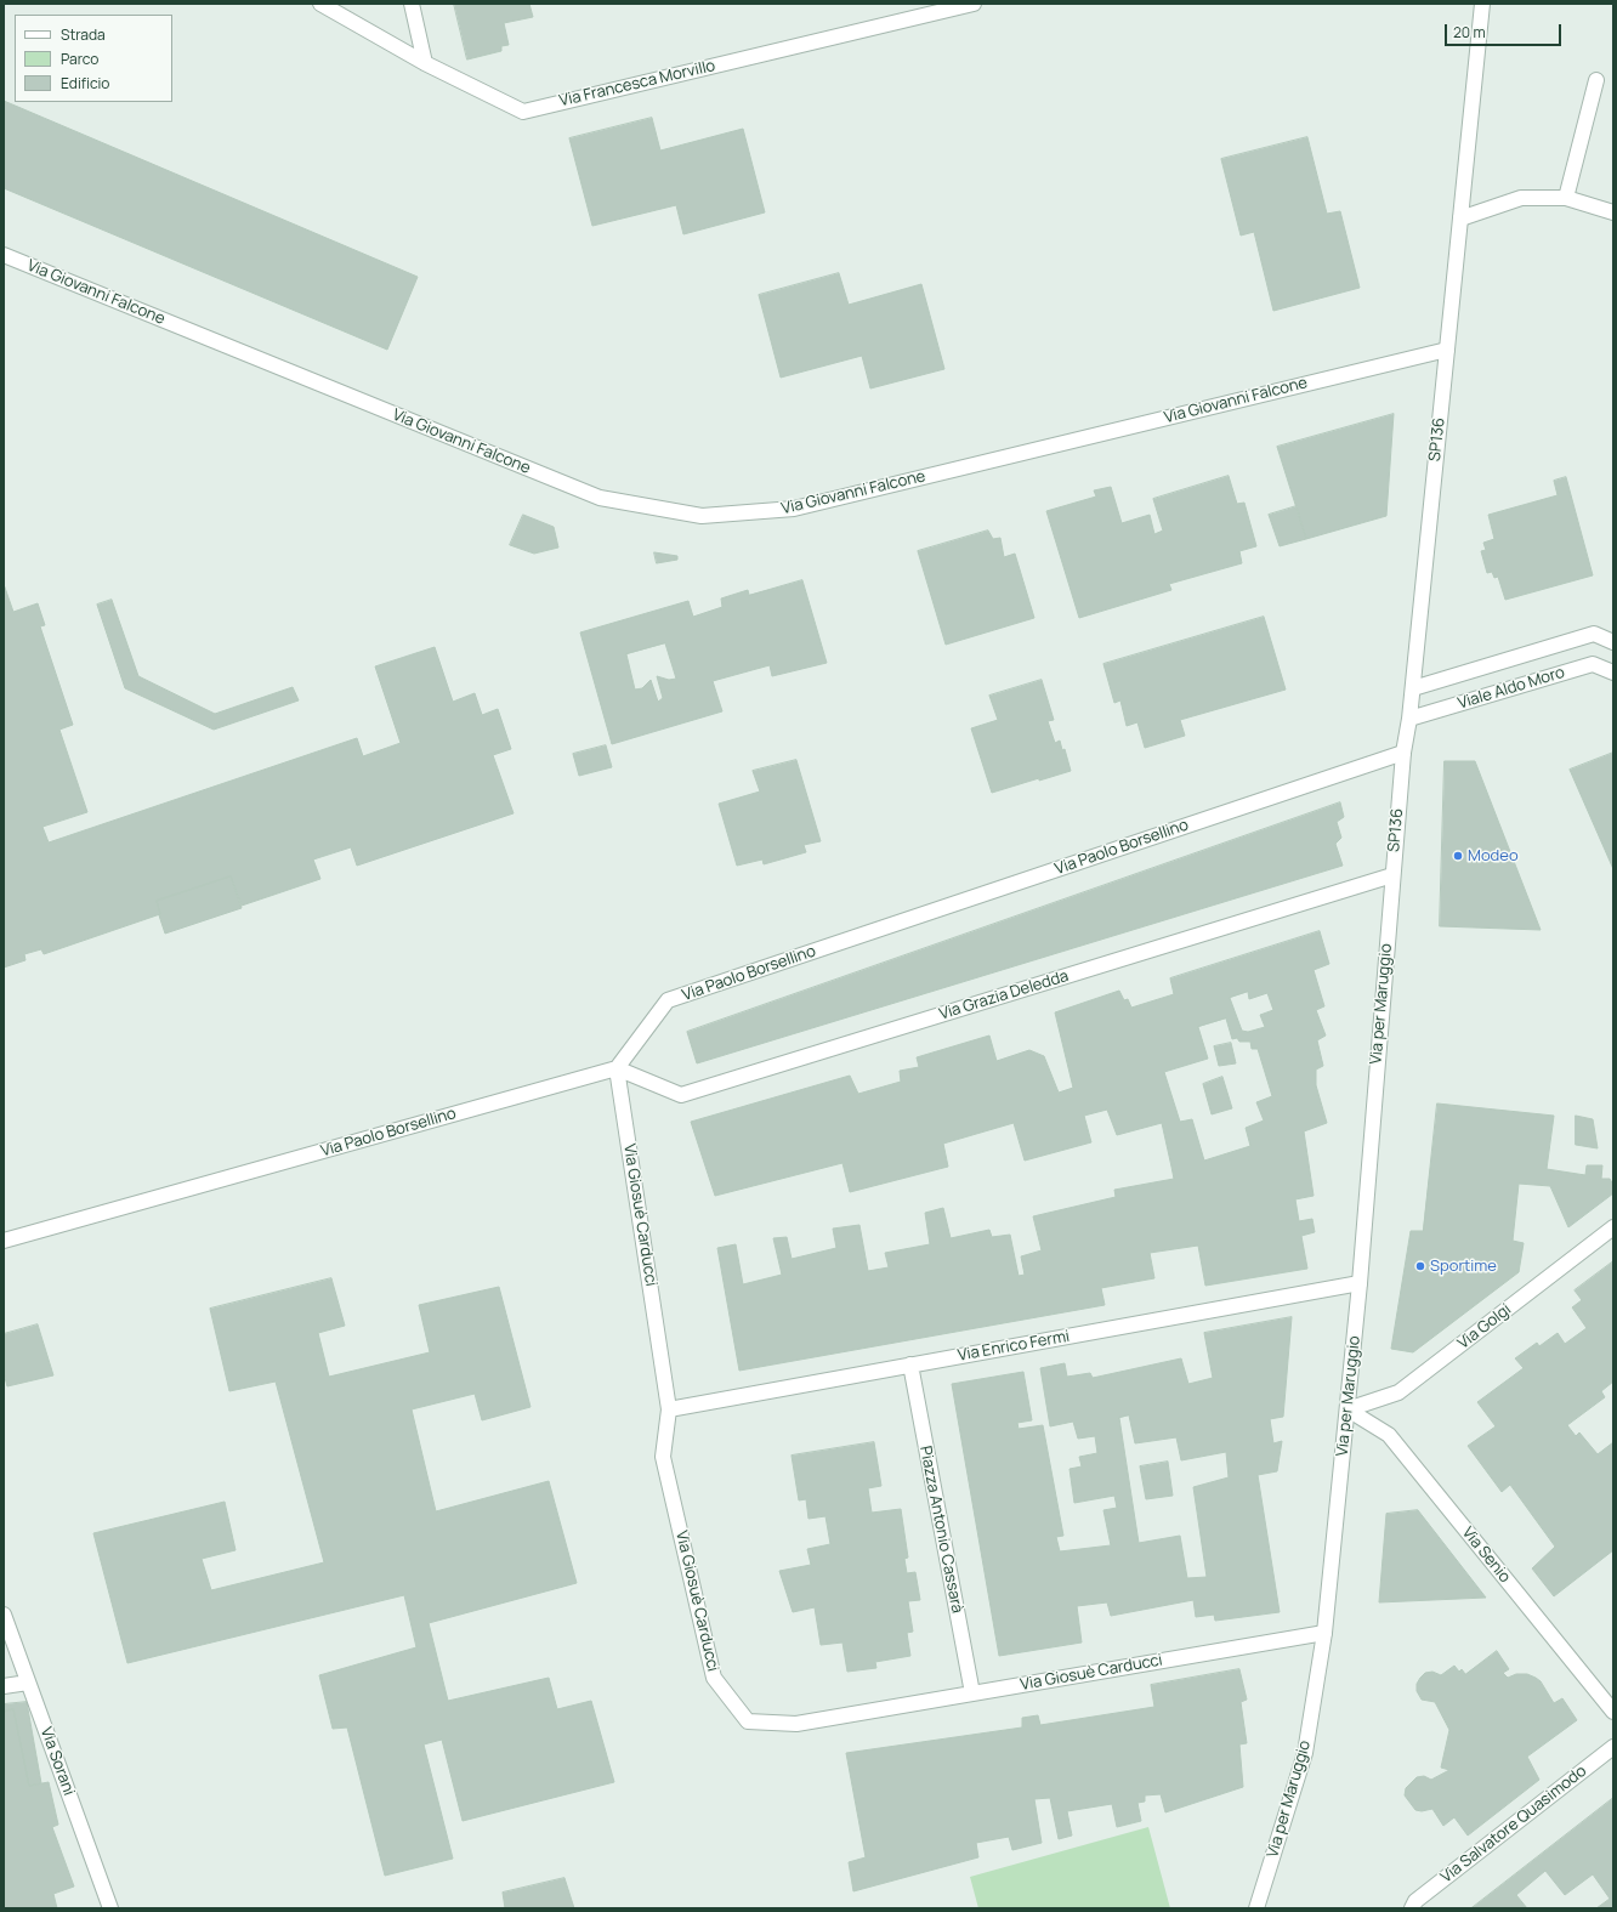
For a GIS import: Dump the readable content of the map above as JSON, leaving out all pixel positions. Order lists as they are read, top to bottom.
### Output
{
  "streets": {
    "street": [
      "Via Francesca Morvillo",
      "Via Giovanni Falcone",
      "SP136",
      "Viale Aldo Moro",
      "Via Paolo Borsellino",
      "Via Grazia Deledda",
      "Via per Maruggio",
      "Via Giosuè Carducci",
      "Via Golgi",
      "Via Enrico Fermi",
      "Piazza Antonio Cassarà",
      "Via Senio",
      "Via Sorani",
      "Via Salvatore Quasimodo"
    ]
  },
  "crossings": [
    ["Via Giovanni Falcone", "SP136"],
    ["SP136", "Viale Aldo Moro"],
    ["SP136", "Via Paolo Borsellino"],
    ["SP136", "Via Grazia Deledda"],
    ["SP136", "Via per Maruggio"],
    ["Via Paolo Borsellino", "Via Grazia Deledda"],
    ["Via Paolo Borsellino", "Via Giosuè Carducci"],
    ["Via Grazia Deledda", "Via per Maruggio"],
    ["Via Grazia Deledda", "Via Giosuè Carducci"],
    ["Via per Maruggio", "Via Giosuè Carducci"],
    ["Via per Maruggio", "Via Golgi"],
    ["Via per Maruggio", "Via Enrico Fermi"],
    ["Via per Maruggio", "Via Senio"],
    ["Via Giosuè Carducci", "Via Enrico Fermi"],
    ["Via Giosuè Carducci", "Piazza Antonio Cassarà"],
    ["Via Golgi", "Via Senio"],
    ["Via Enrico Fermi", "Piazza Antonio Cassarà"]
  ],
  "places": ["Modeo", "Sportime"],
  "legend": ["Strada", "Parco", "Edificio"],
  "scale_bar": "20 m"
}
